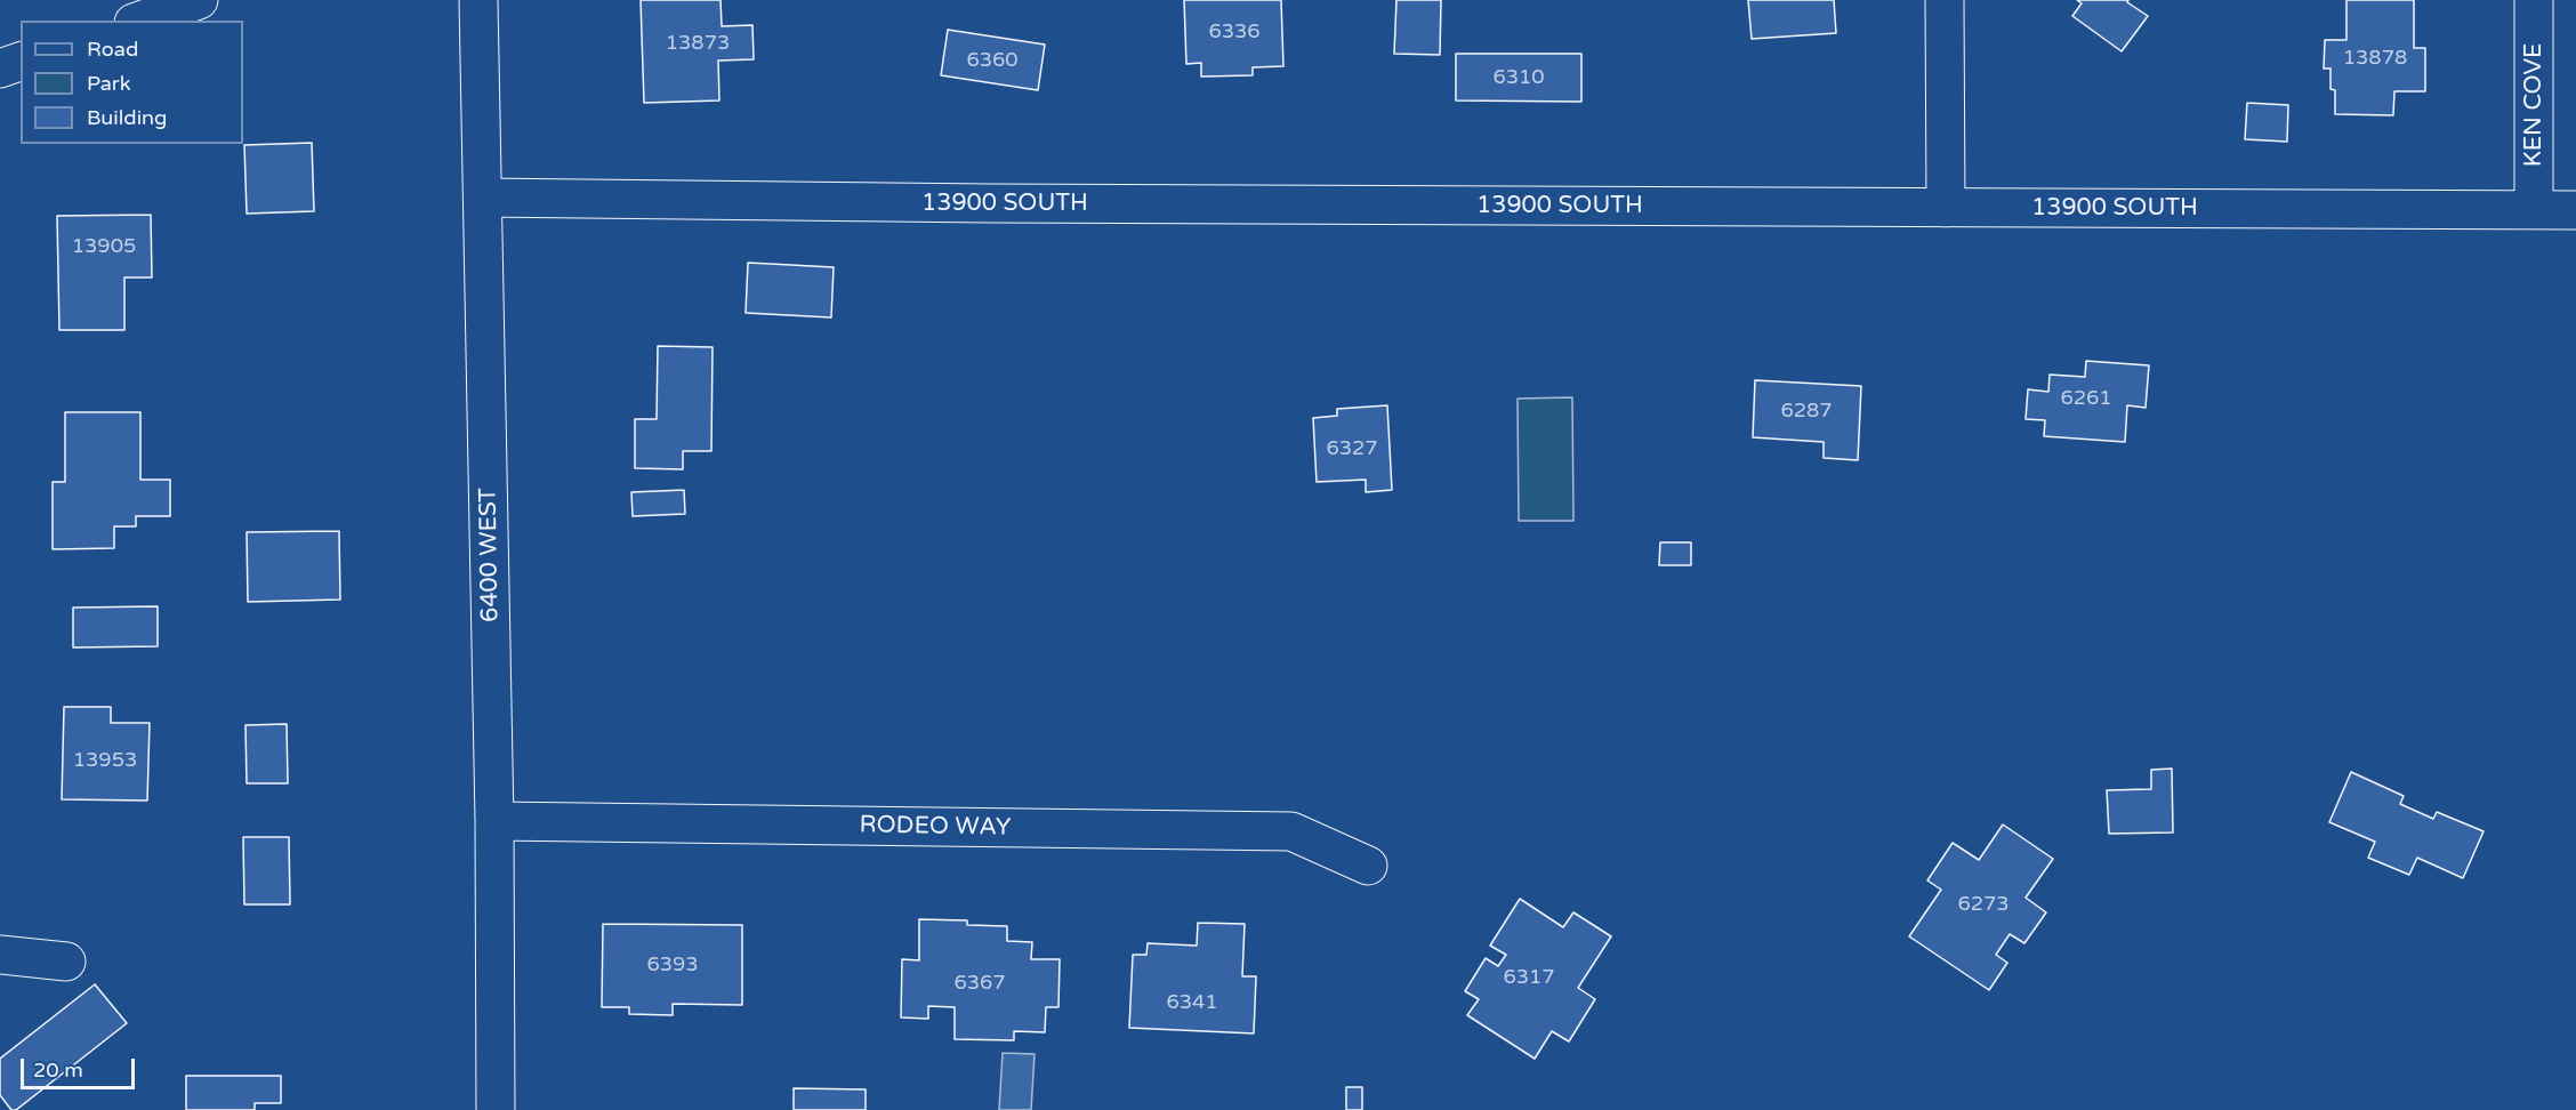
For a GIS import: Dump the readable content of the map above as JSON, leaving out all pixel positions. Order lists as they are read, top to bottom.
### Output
{
  "streets": {
    "street": [
      "KEN COVE",
      "13900 SOUTH",
      "6400 WEST",
      "RODEO WAY"
    ]
  },
  "crossings": [
    ["KEN COVE", "13900 SOUTH"],
    ["13900 SOUTH", "6400 WEST"],
    ["6400 WEST", "RODEO WAY"]
  ],
  "house_numbers": [
    "6336",
    "13873",
    "13878",
    "6360",
    "6310",
    "13905",
    "6261",
    "6287",
    "6327",
    "13953",
    "6273",
    "6393",
    "6317",
    "6367",
    "6341"
  ],
  "legend": ["Road", "Park", "Building"],
  "scale_bar": "20 m"
}
